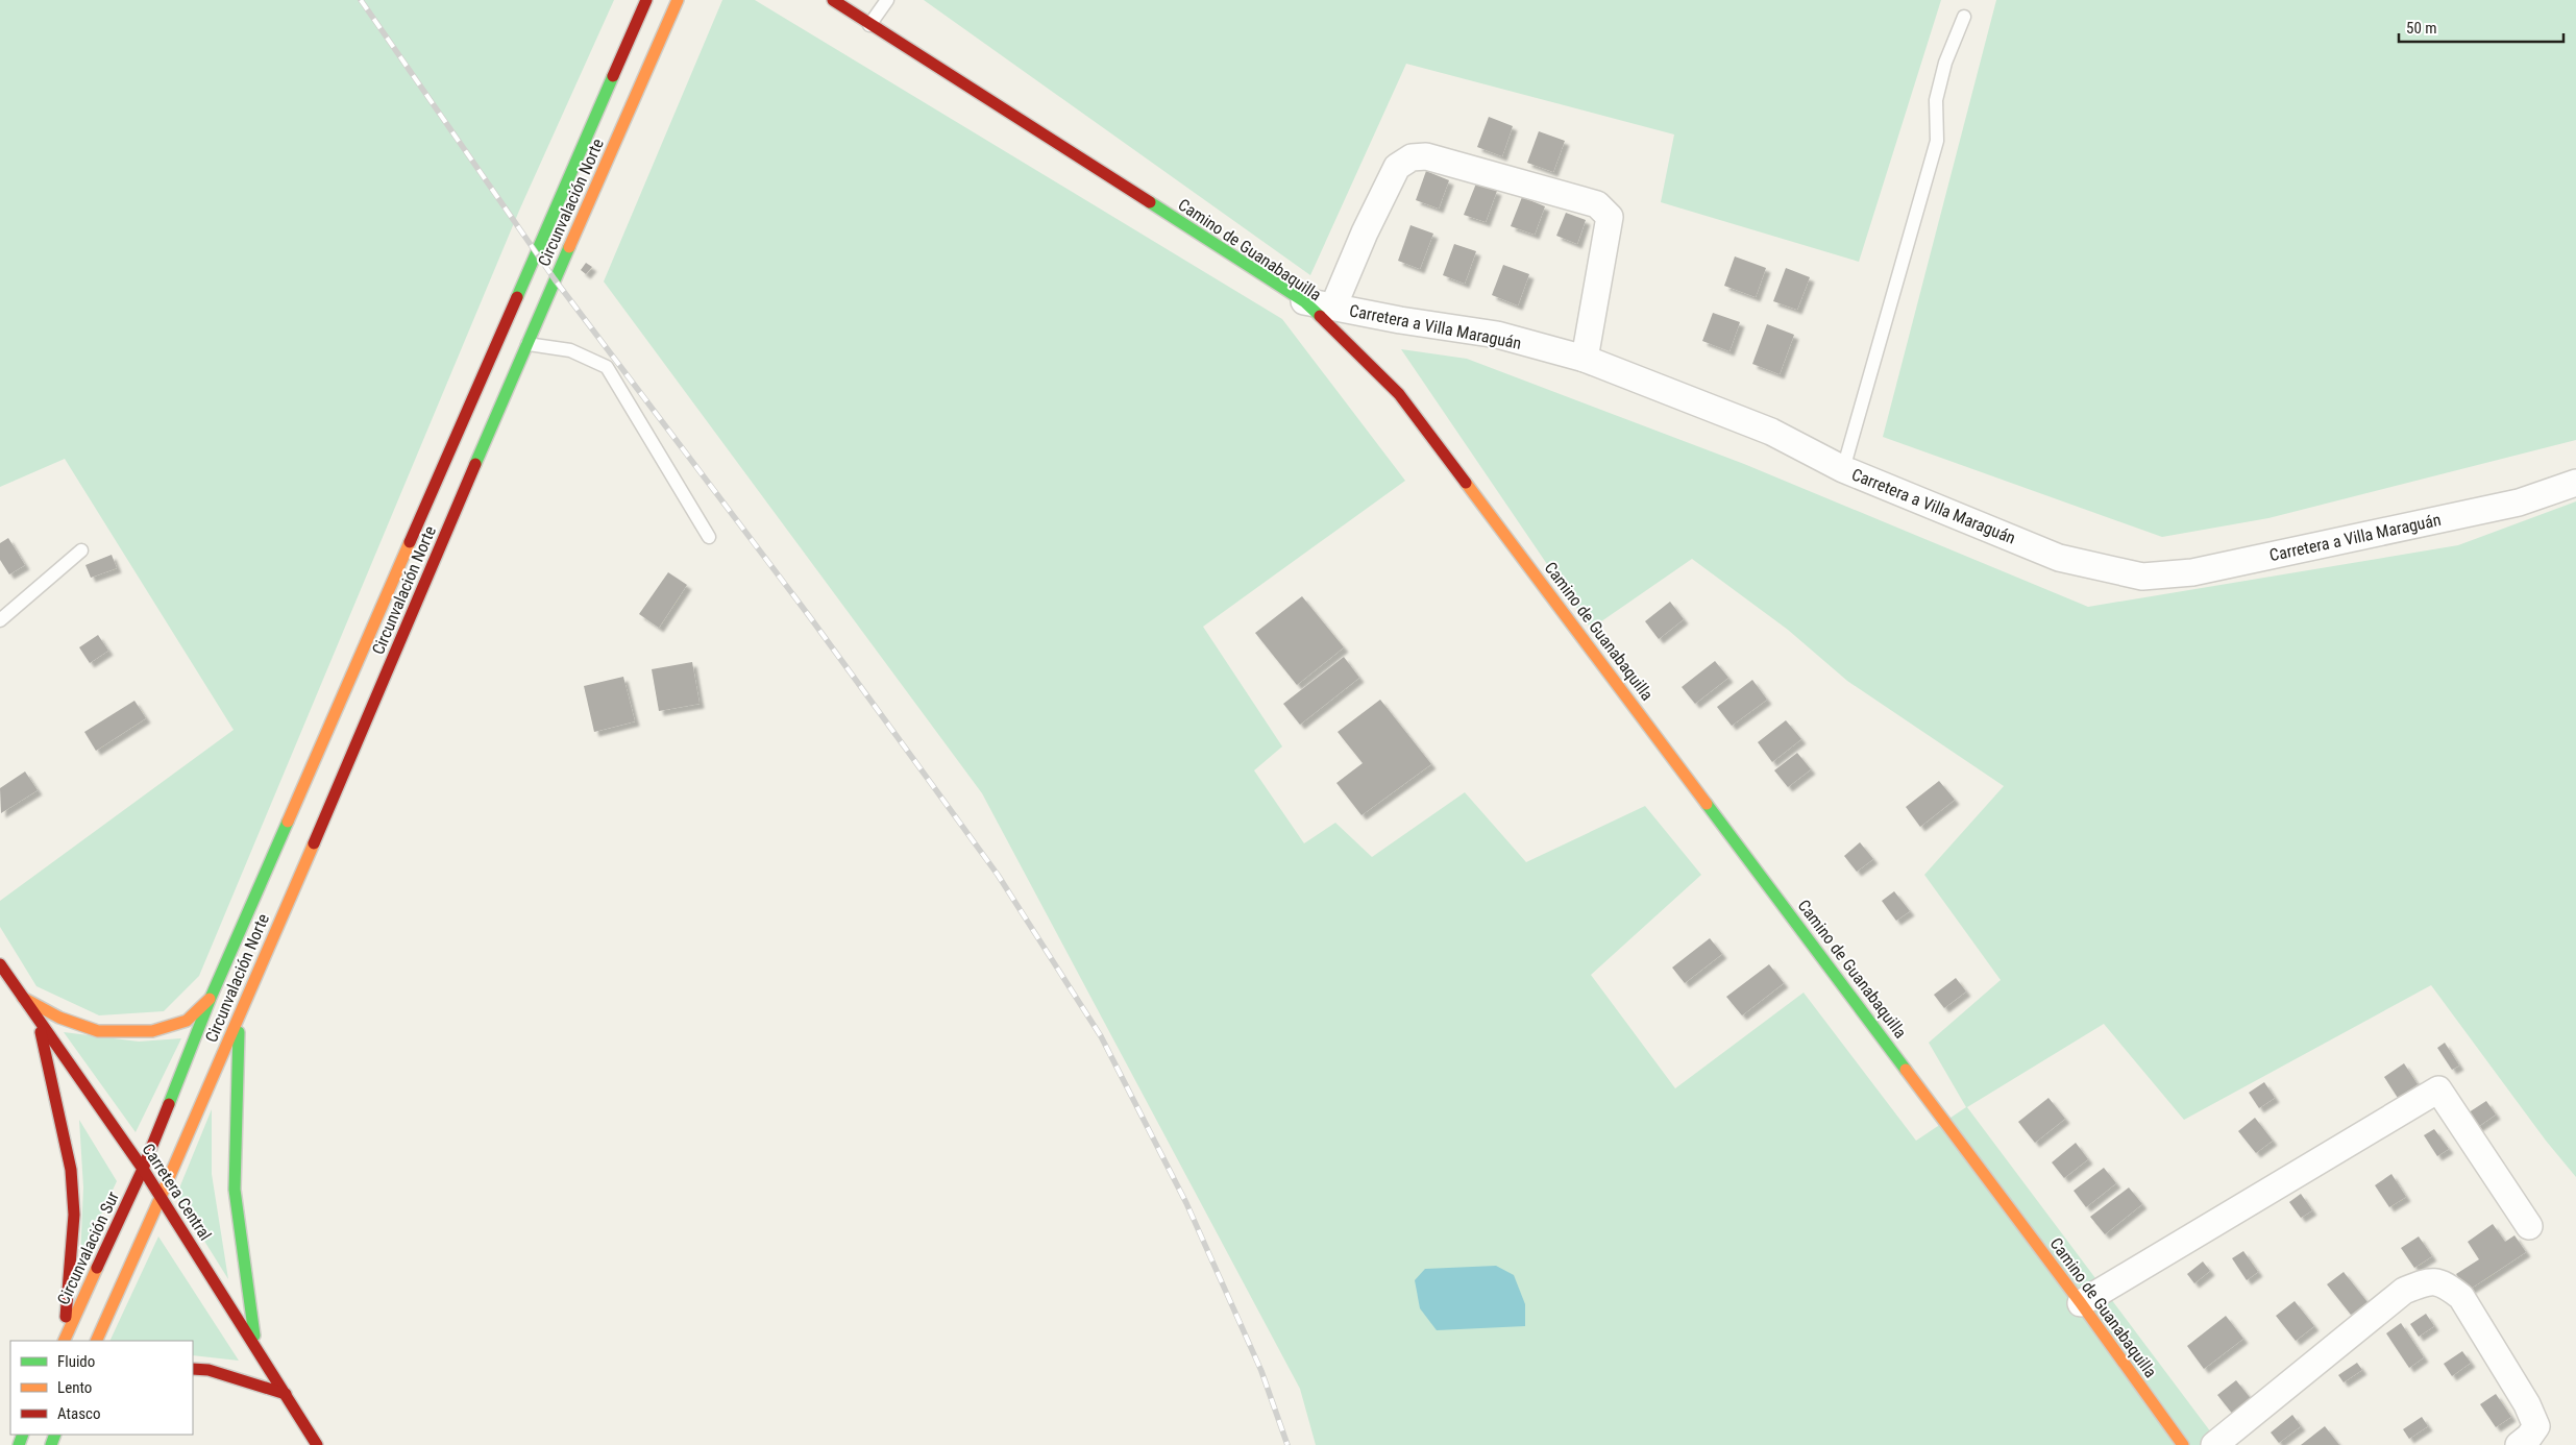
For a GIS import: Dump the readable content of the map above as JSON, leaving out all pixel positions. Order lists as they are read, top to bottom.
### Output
{
  "streets": {
    "main road": [
      "Circunvalación Norte",
      "Camino de Guanabaquilla",
      "Carretera Central",
      "Circunvalación Sur"
    ],
    "street": ["Carretera a Villa Maraguán"]
  },
  "crossings": [
    ["Circunvalación Norte", "Carretera Central"],
    ["Circunvalación Norte", "Circunvalación Sur"],
    ["Camino de Guanabaquilla", "Carretera a Villa Maraguán"],
    ["Carretera Central", "Circunvalación Sur"]
  ],
  "legend": ["Fluido", "Lento", "Atasco"],
  "scale_bar": "50 m"
}
